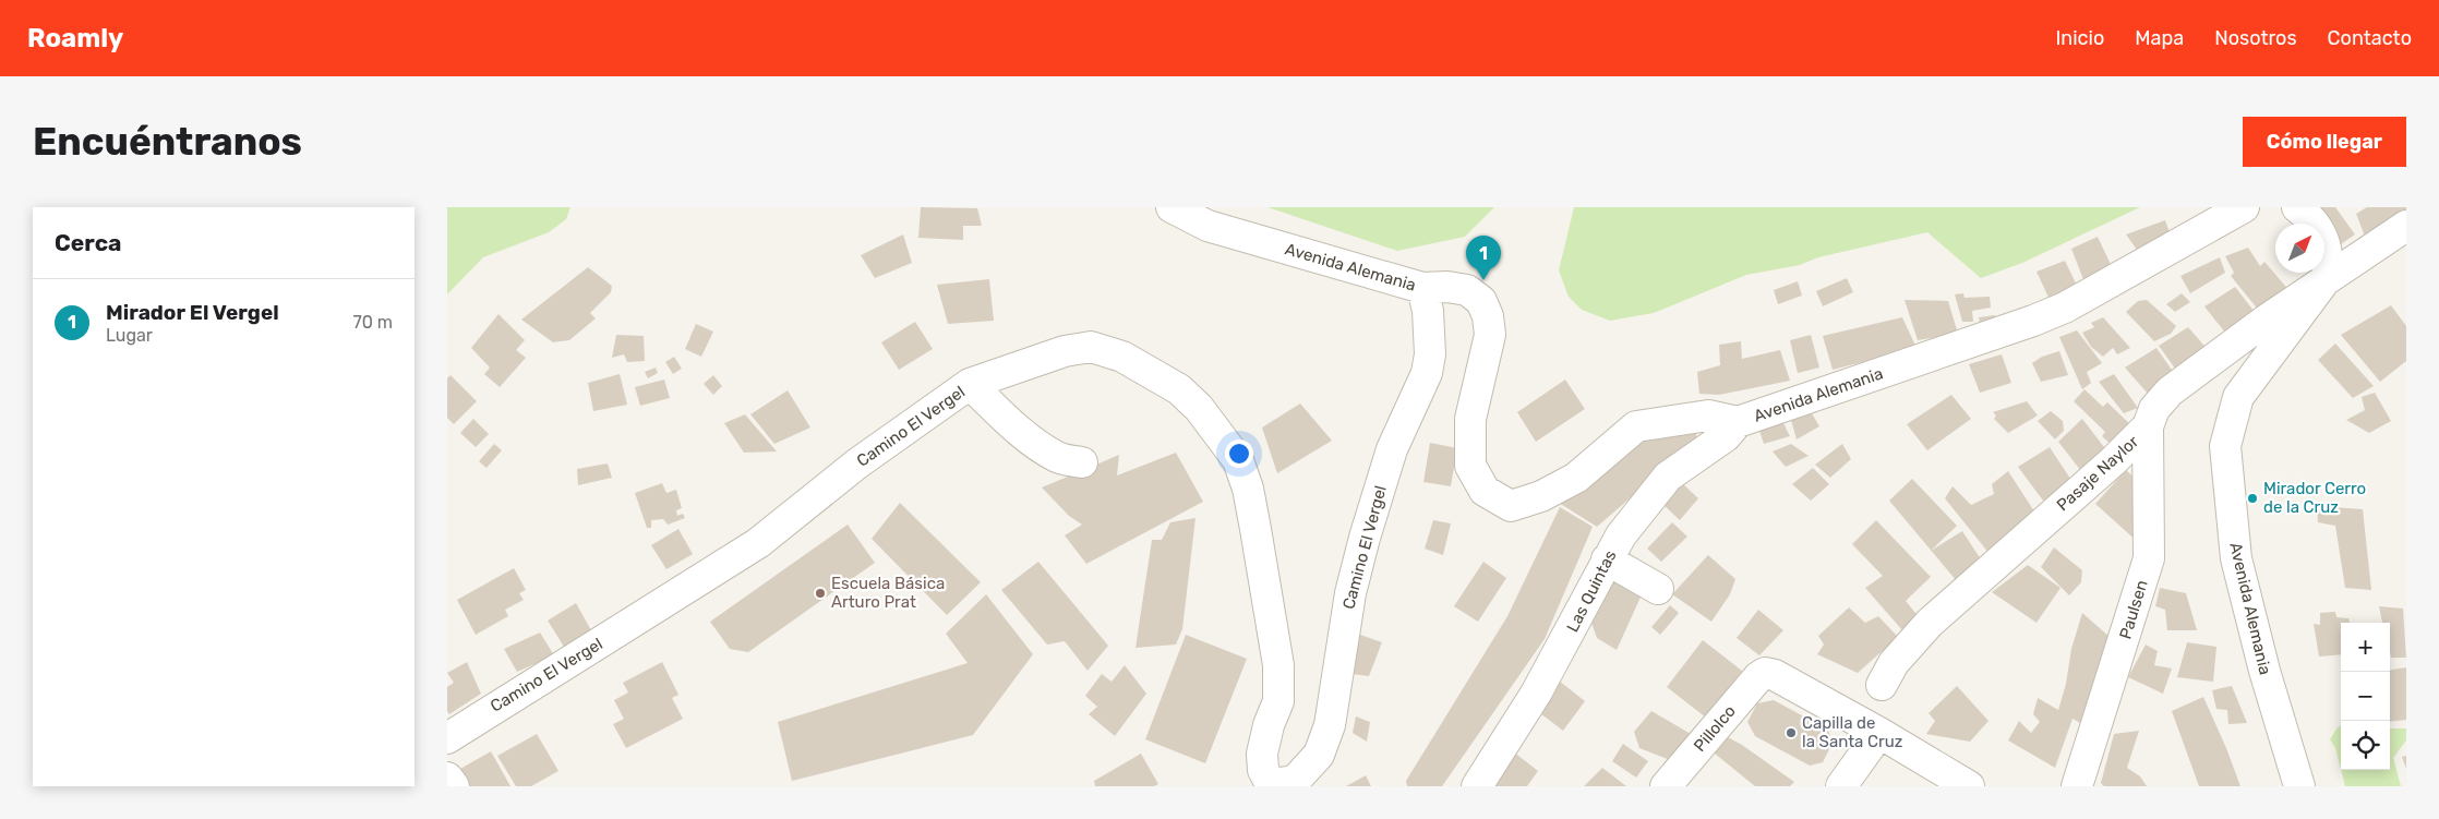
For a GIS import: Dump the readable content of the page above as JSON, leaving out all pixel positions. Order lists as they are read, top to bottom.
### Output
{
  "streets": {
    "street": [
      "Avenida Alemania",
      "Camino El Vergel",
      "Pasaje Naylor",
      "Las Quintas",
      "Paulsen",
      "Pillolco"
    ]
  },
  "crossings": [
    ["Avenida Alemania", "Camino El Vergel"],
    ["Avenida Alemania", "Pasaje Naylor"],
    ["Avenida Alemania", "Las Quintas"],
    ["Pasaje Naylor", "Paulsen"]
  ],
  "places": ["Mirador Cerro de la Cruz", "Escuela Básica Arturo Prat", "Capilla de la Santa Cruz"],
  "north": "top right",
  "page": {
    "header": "Roamly",
    "nav": [
      "Inicio",
      "Mapa",
      "Nosotros",
      "Contacto"
    ],
    "buttons": "Cómo llegar",
    "title": "Encuéntranos",
    "heading": "Cerca",
    "pins": "1",
    "list": [
      {
        "mark": "1",
        "name": "Mirador El Vergel",
        "note": "Lugar",
        "value": "70 m"
      }
    ],
    "map_buttons": ["+", "−"]
  }
}
